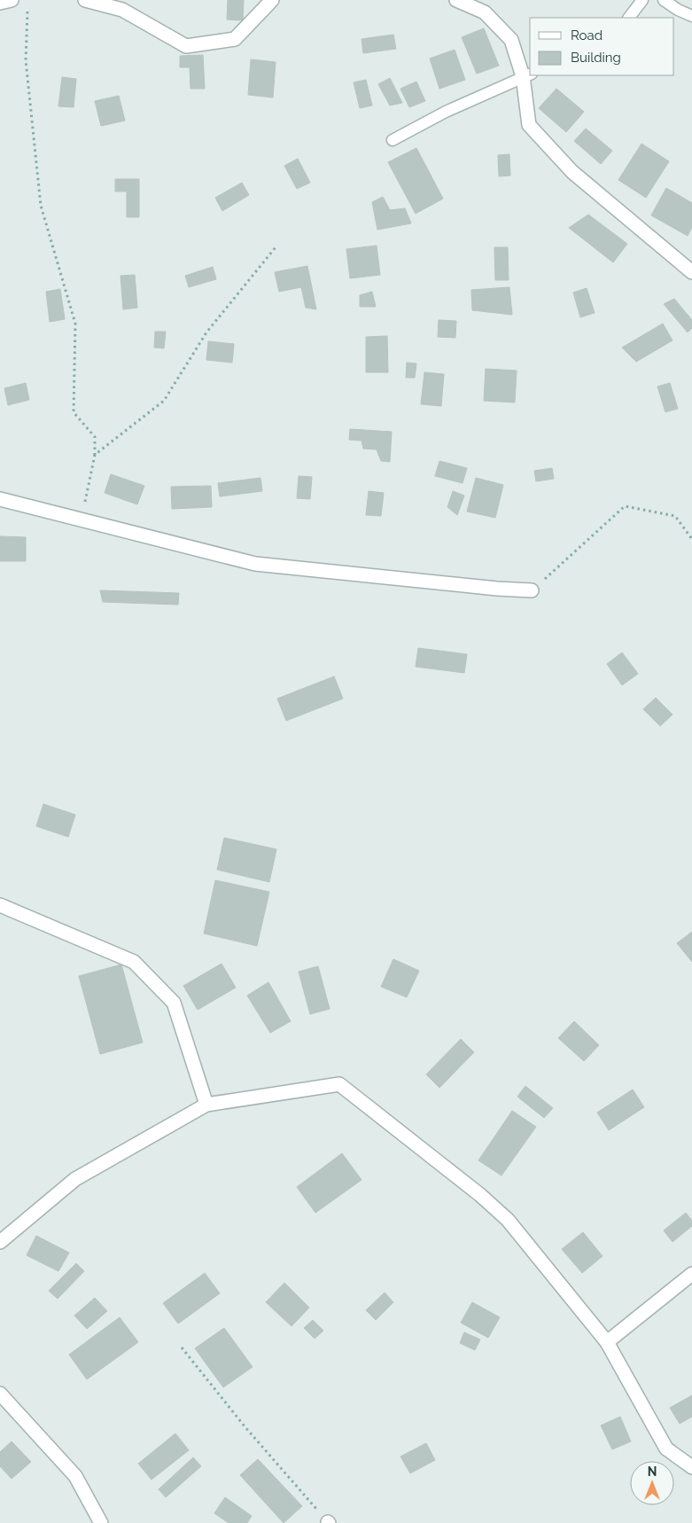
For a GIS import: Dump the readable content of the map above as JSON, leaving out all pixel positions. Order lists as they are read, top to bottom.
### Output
{
  "legend": ["Road", "Building"],
  "north": "top"
}
